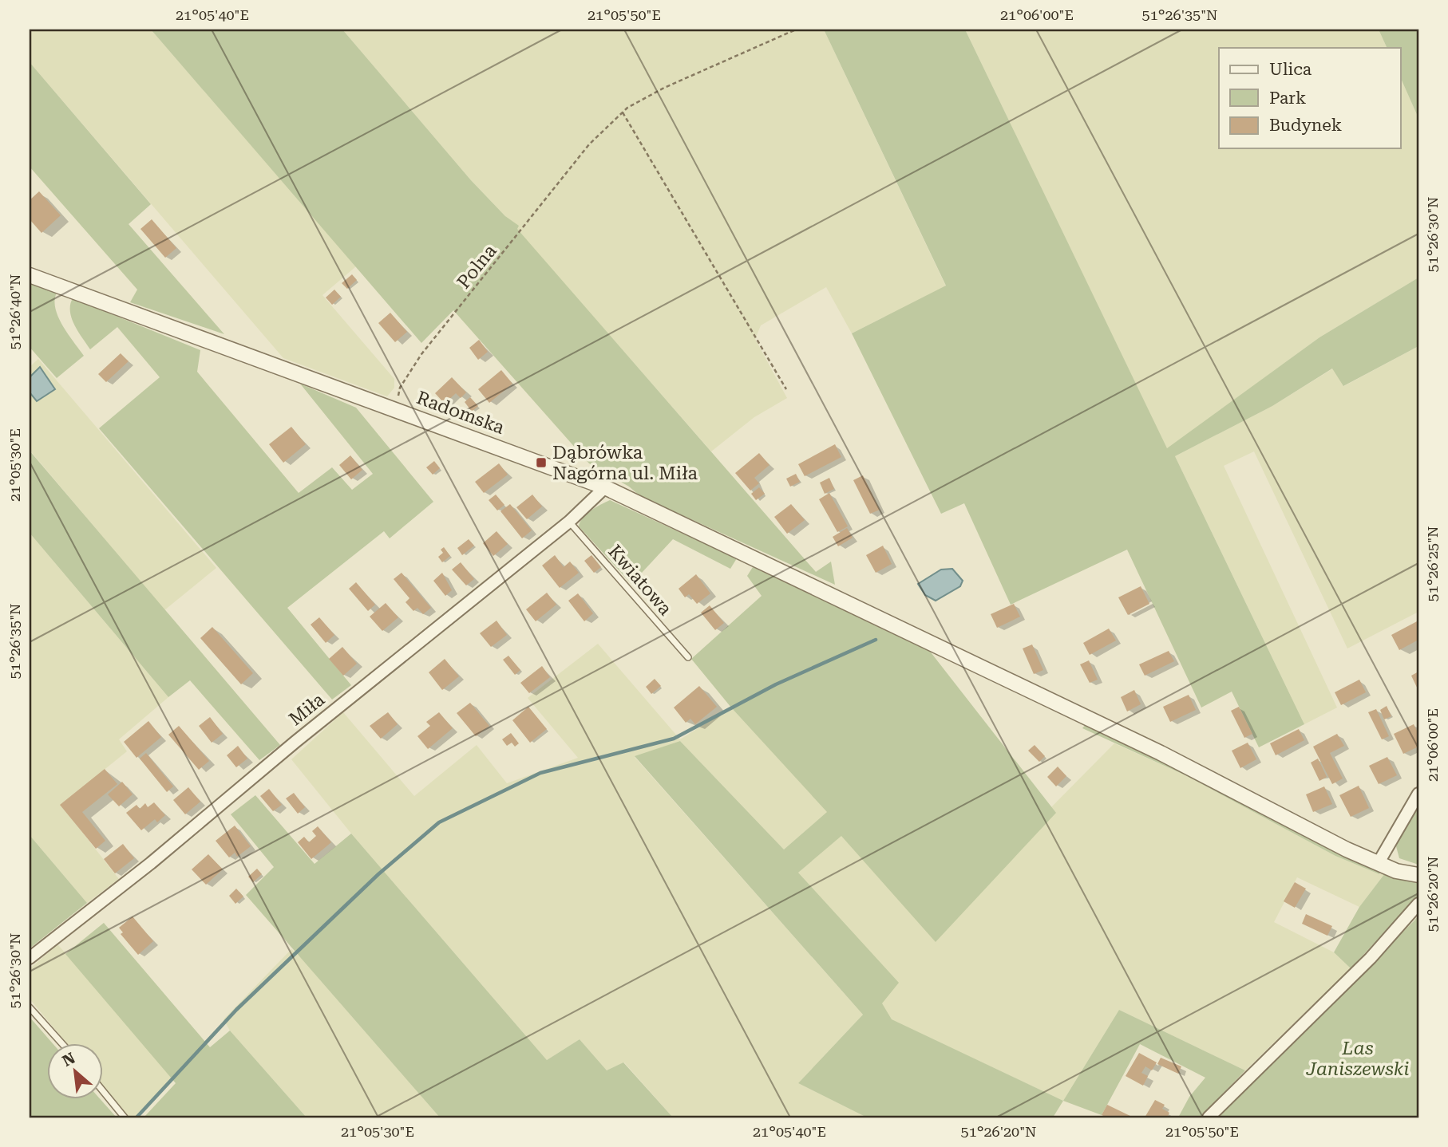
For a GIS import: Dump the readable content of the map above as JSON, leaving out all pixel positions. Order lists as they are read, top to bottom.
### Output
{
  "streets": {
    "street": ["Radomska", "Miła"],
    "lane": ["Kwiatowa"],
    "path": ["Polna"]
  },
  "crossings": [
    ["Polna", "Radomska"],
    ["Radomska", "Miła"],
    ["Kwiatowa", "Miła"]
  ],
  "parks": ["Las Janiszewski"],
  "places": {
    "transit": ["Dąbrówka Nagórna ul. Miła"]
  },
  "legend": ["Ulica", "Park", "Budynek"],
  "north": "top left",
  "coordinates": [
    "21°05'40\"E",
    "21°05'50\"E",
    "21°06'00\"E",
    "51°26'35\"N",
    "51°26'30\"N",
    "51°26'40\"N",
    "21°05'30\"E",
    "51°26'25\"N",
    "51°26'20\"N"
  ]
}
